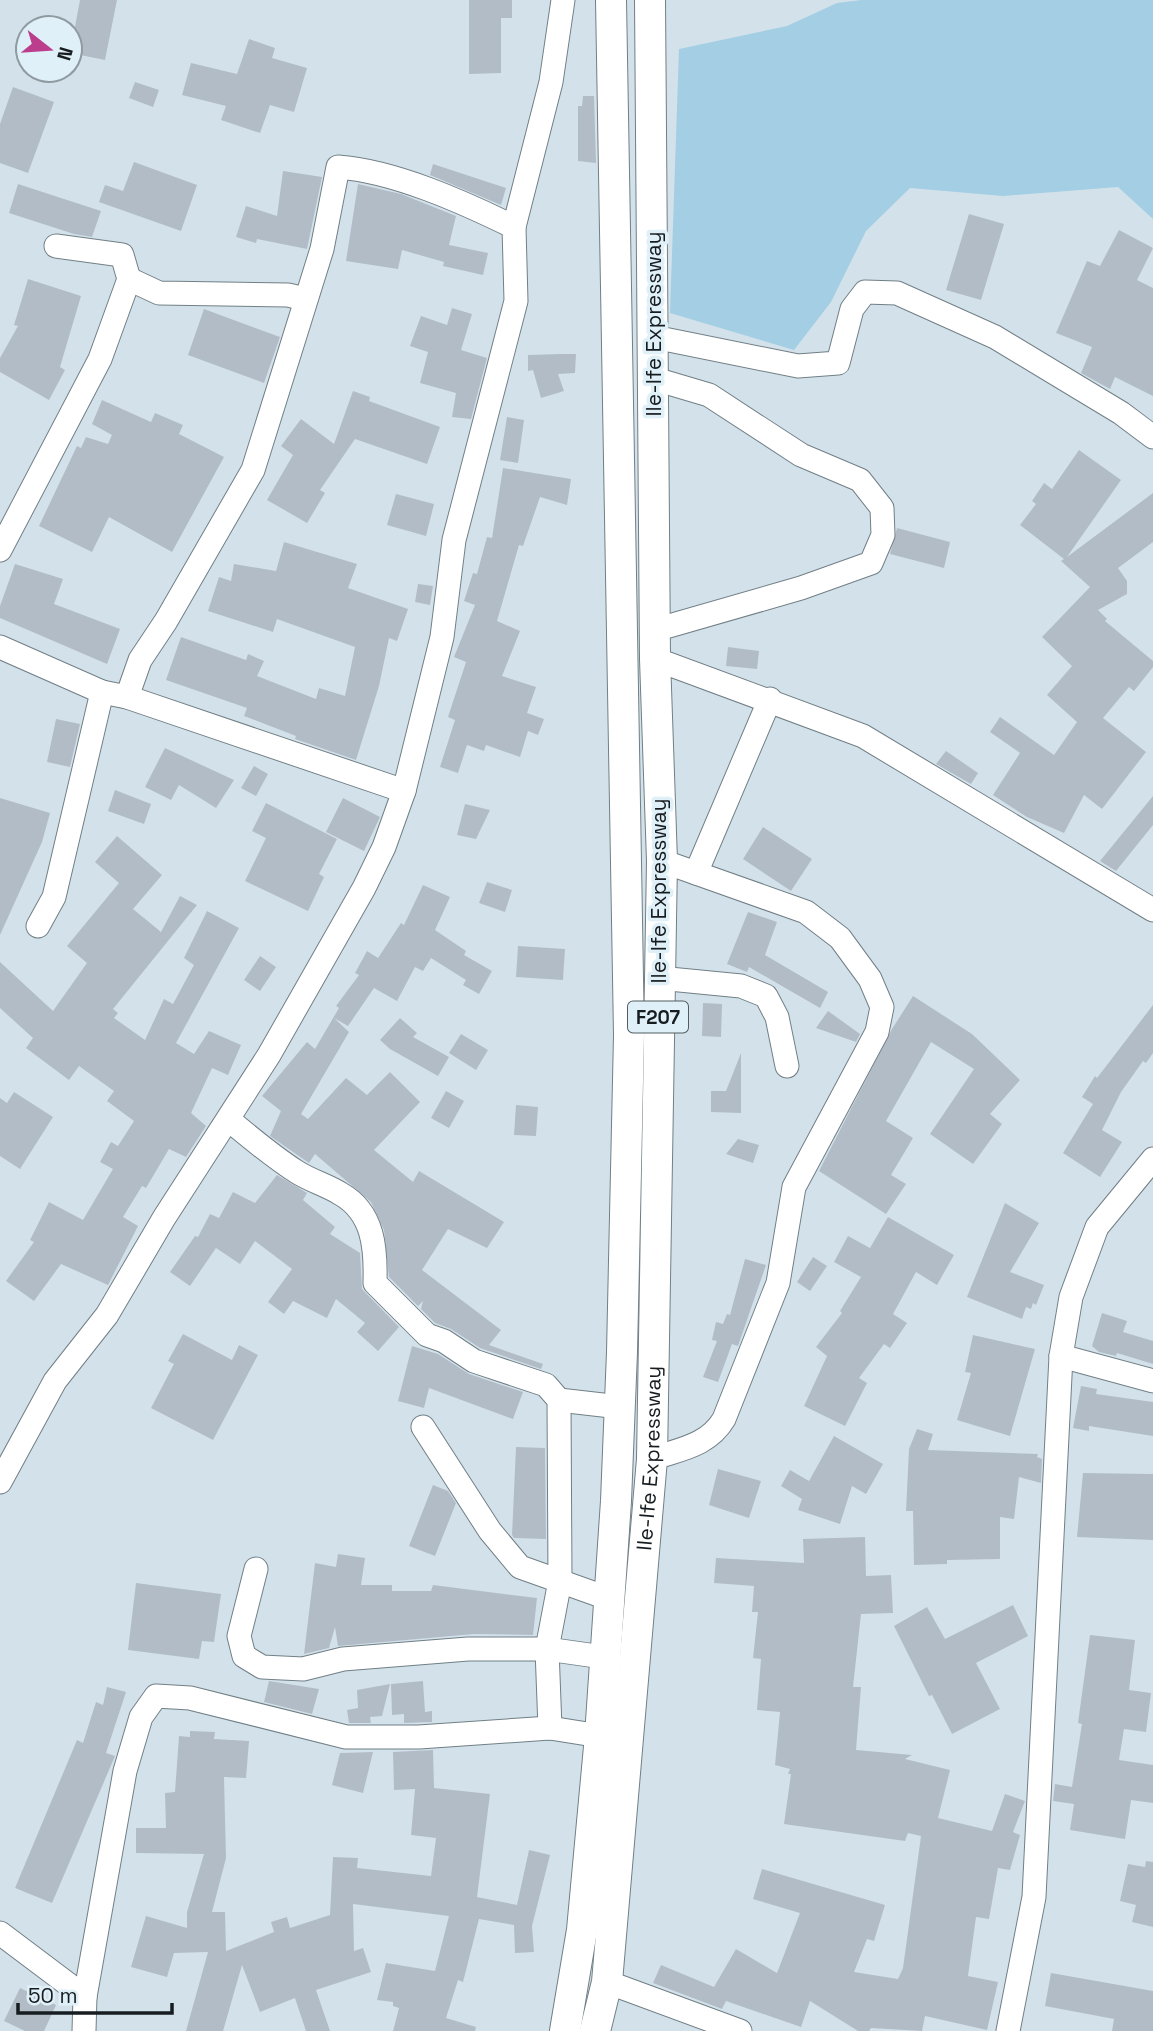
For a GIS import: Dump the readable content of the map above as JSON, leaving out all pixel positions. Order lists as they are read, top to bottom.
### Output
{
  "streets": {
    "main road": ["Ile-Ife Expressway", "F207"]
  },
  "scale_bar": "50 m",
  "north": "right"
}
